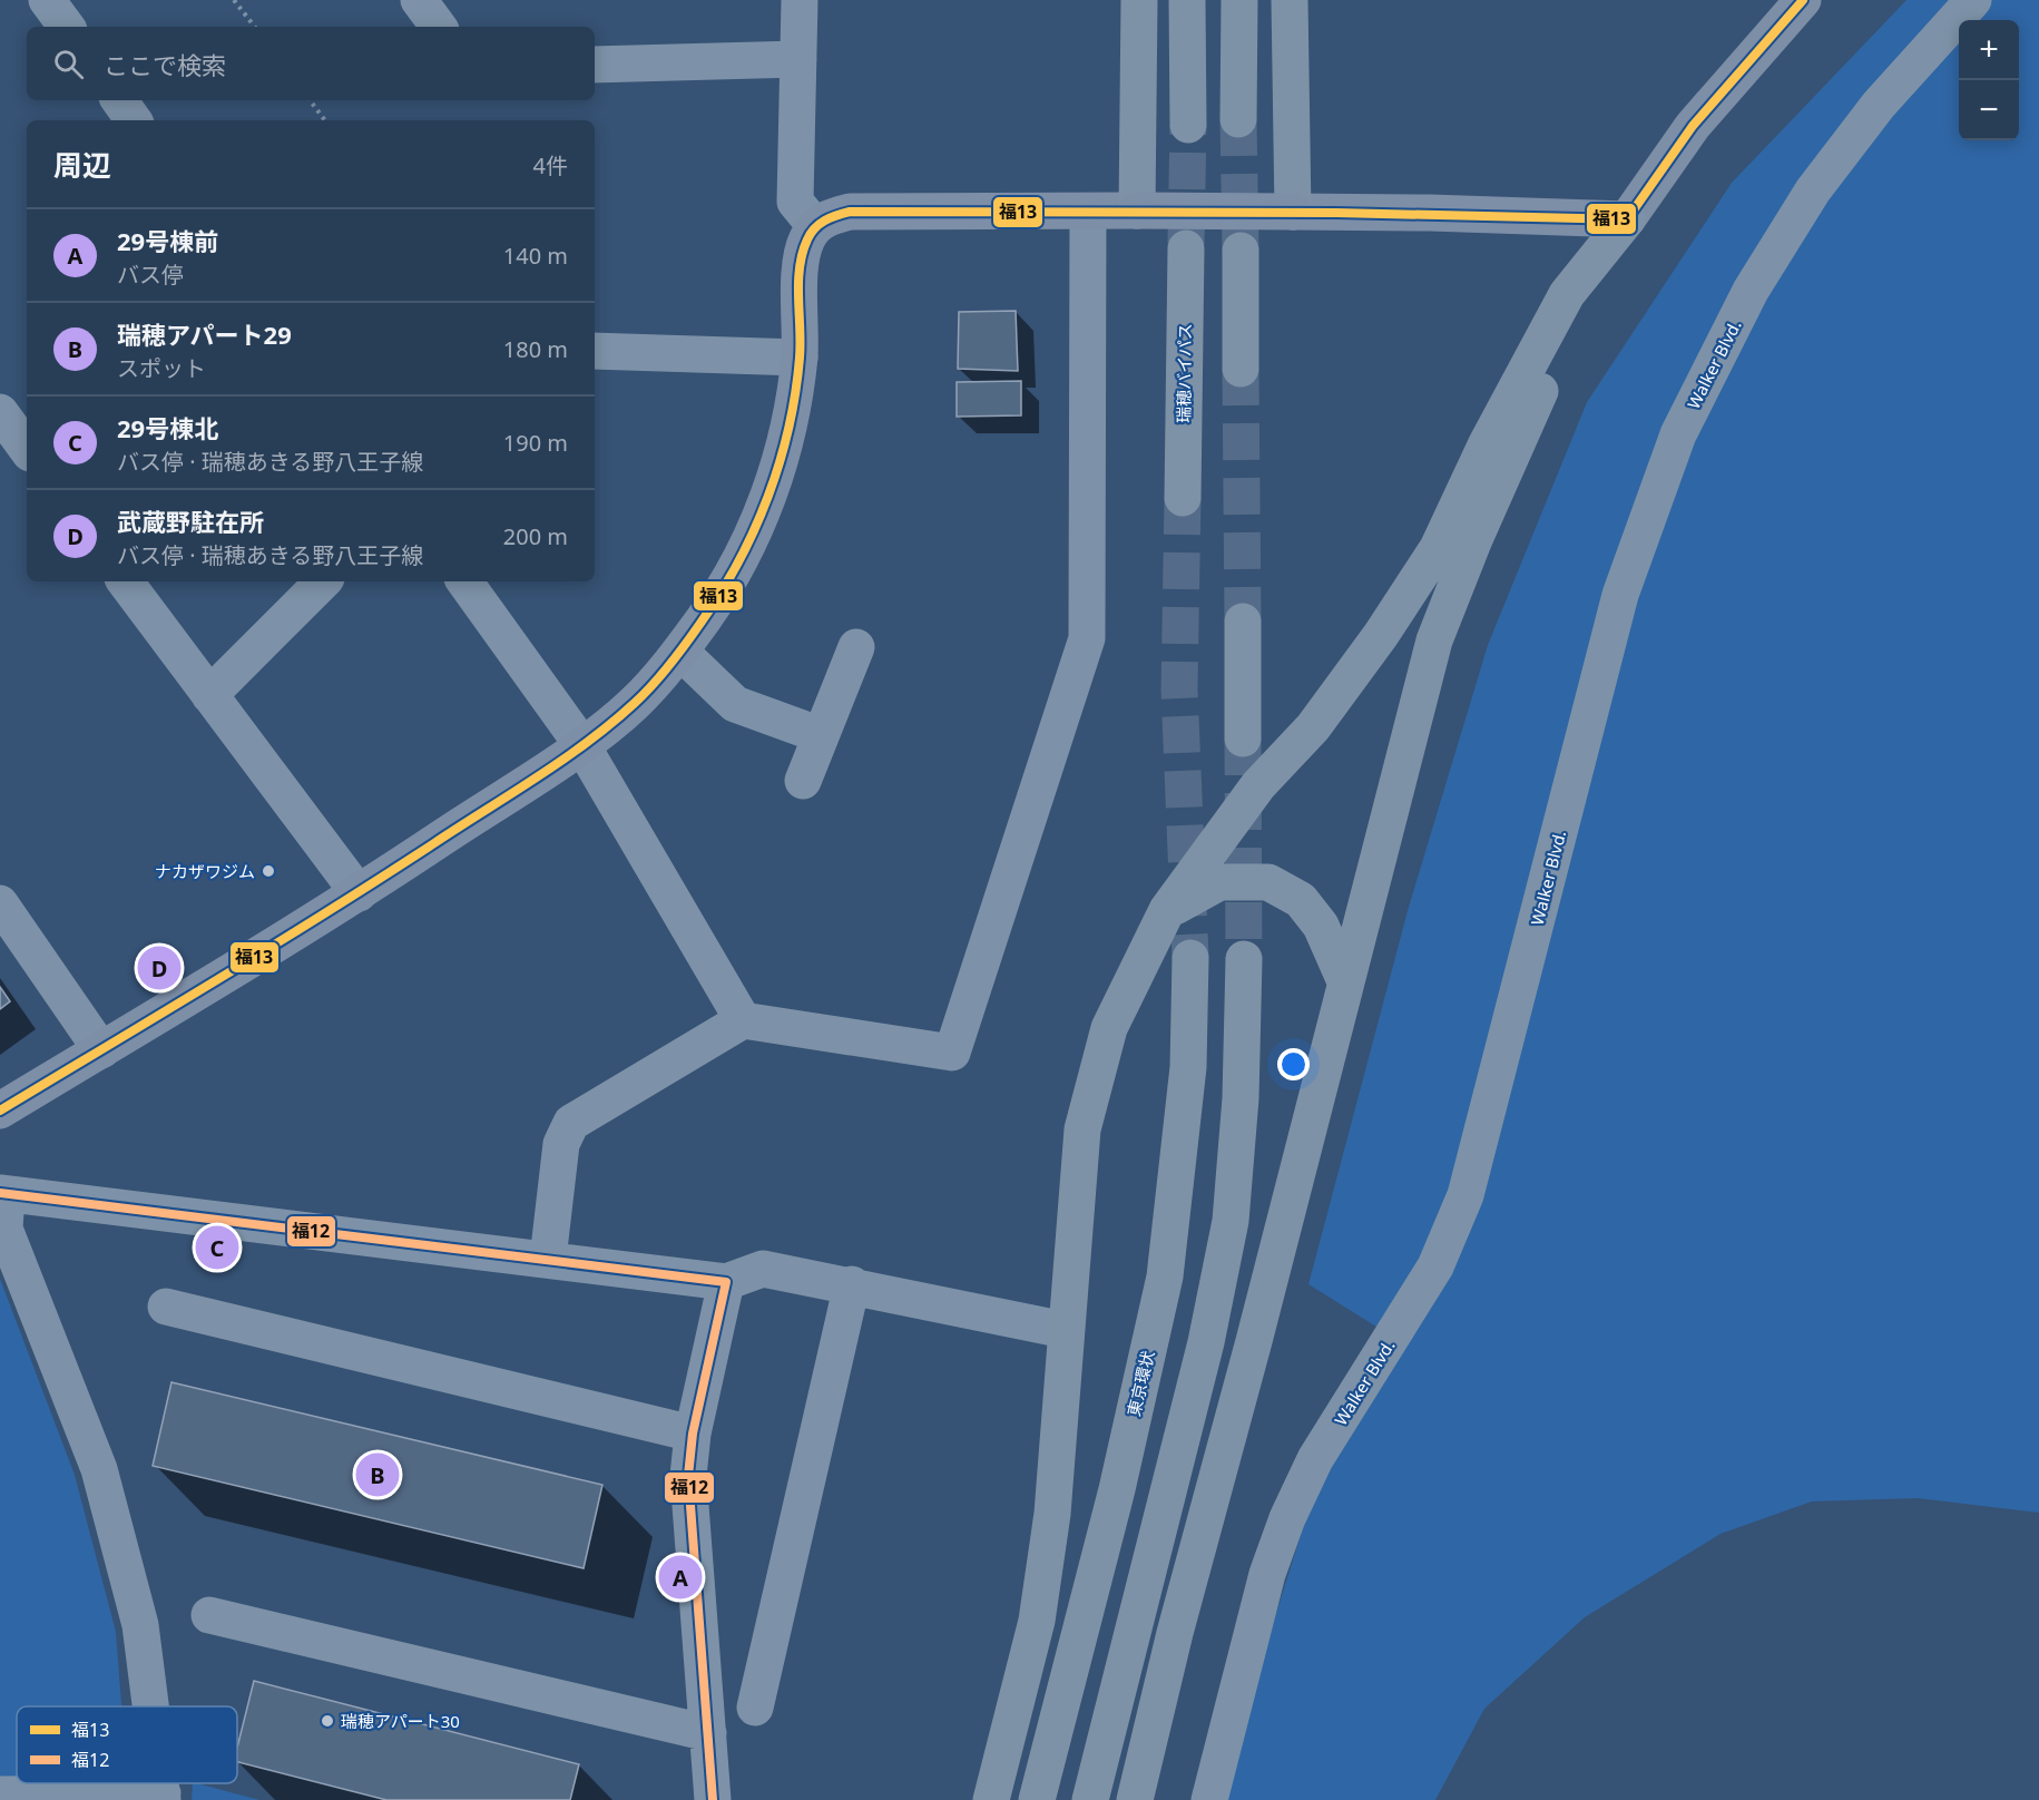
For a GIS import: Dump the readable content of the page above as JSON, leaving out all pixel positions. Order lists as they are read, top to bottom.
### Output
{
  "streets": {
    "highway": ["瑞穂バイパス", "東京環状"],
    "street": ["Walker Blvd."]
  },
  "places": ["ナカザワジム", "瑞穂アパート30"],
  "lines": ["transit line 福13", "transit line 福12"],
  "legend": ["福13", "福12"],
  "page": {
    "map_buttons": ["+", "−"],
    "search": "ここで検索",
    "heading": ["周辺", "4件"],
    "list": [
      {
        "mark": "A",
        "name": "29号棟前",
        "note": "バス停",
        "value": "140 m"
      },
      {
        "mark": "B",
        "name": "瑞穂アパート29",
        "note": "スポット",
        "value": "180 m"
      },
      {
        "mark": "C",
        "name": "29号棟北",
        "note": "バス停 · 瑞穂あきる野八王子線",
        "value": "190 m"
      },
      {
        "mark": "D",
        "name": "武蔵野駐在所",
        "note": "バス停 · 瑞穂あきる野八王子線",
        "value": "200 m"
      }
    ],
    "pins": [
      "D",
      "C",
      "B",
      "A"
    ]
  }
}
